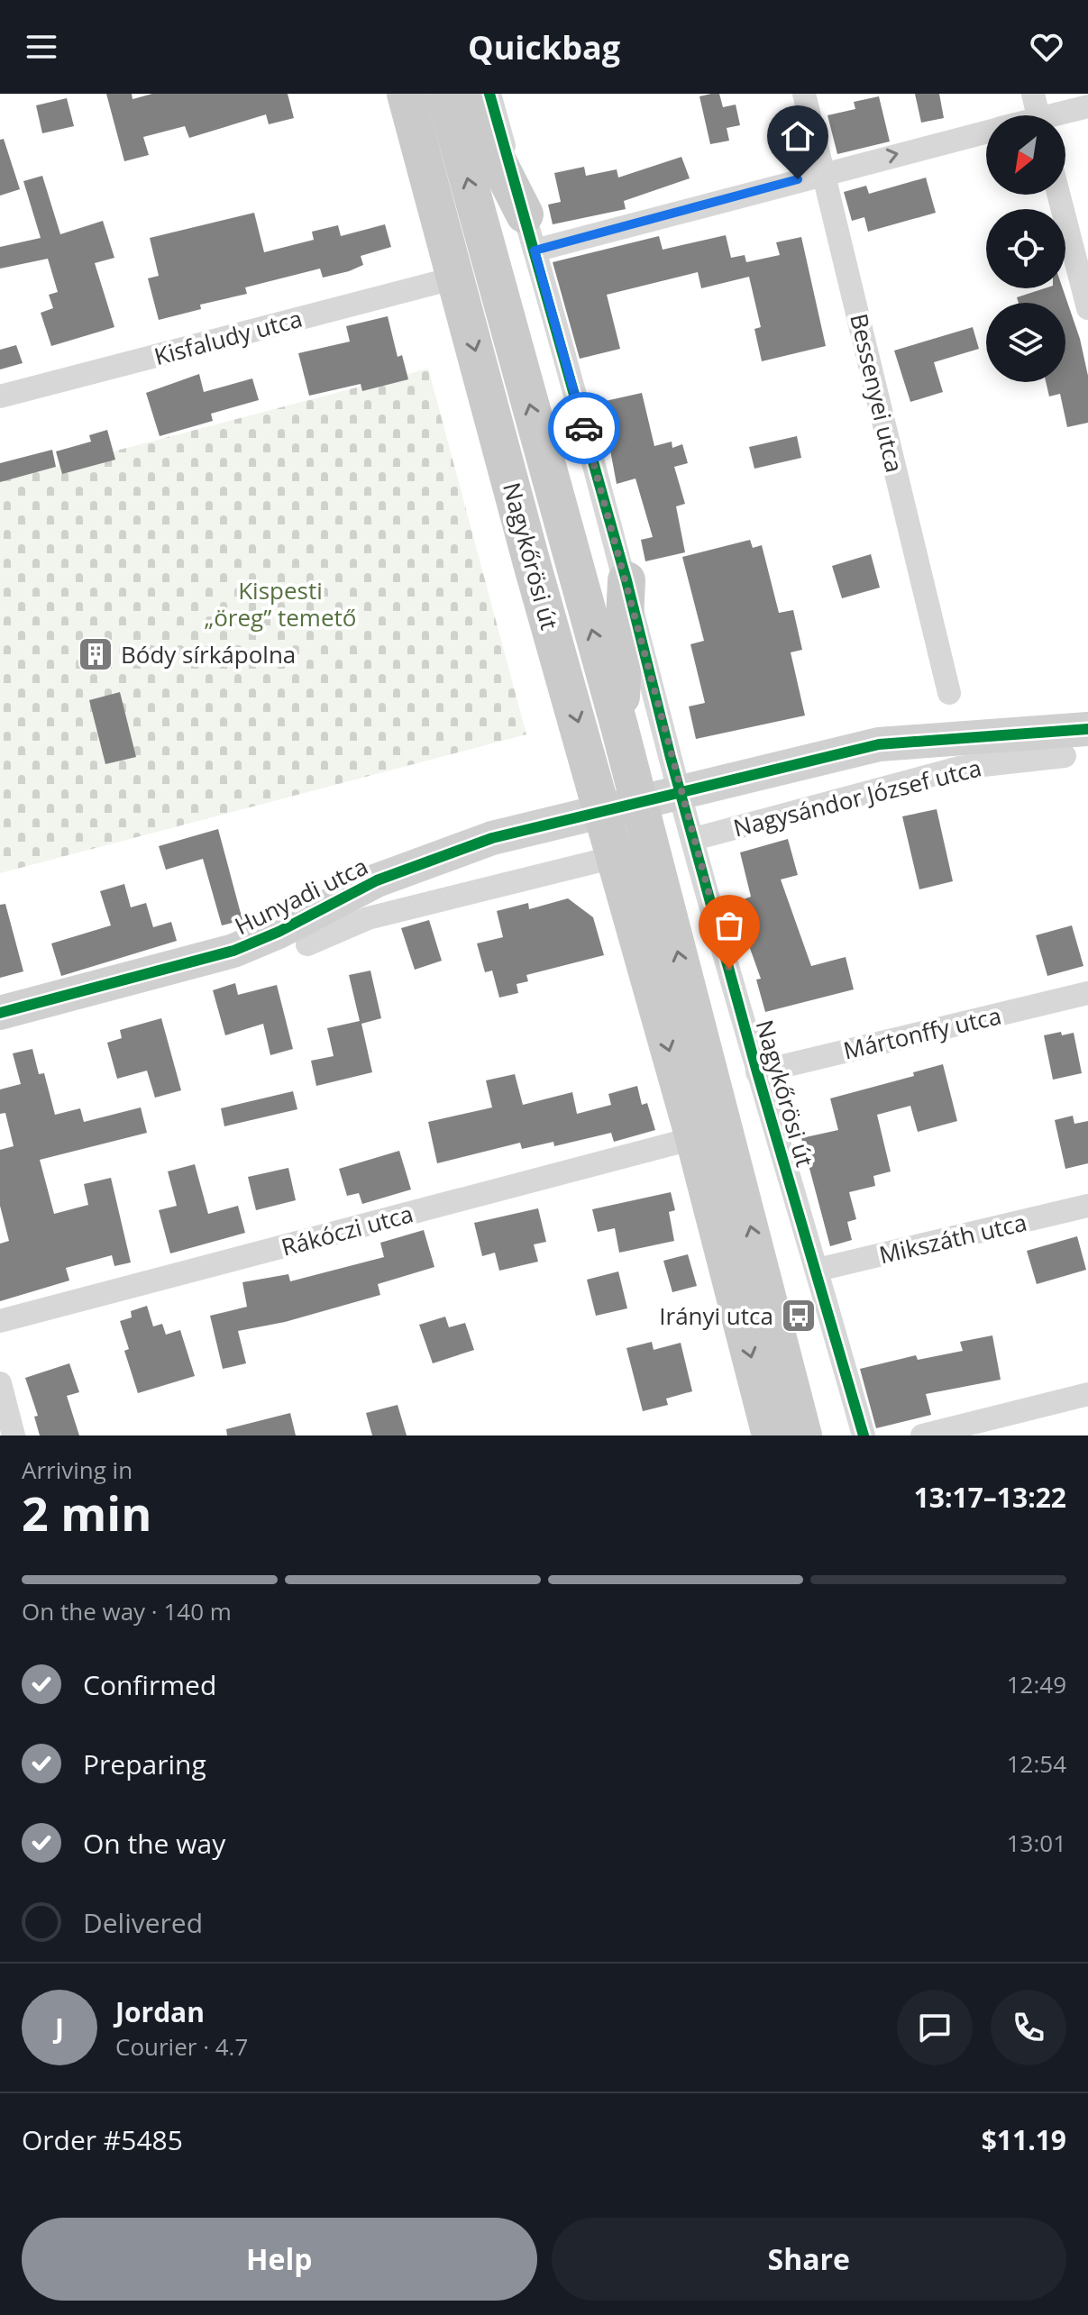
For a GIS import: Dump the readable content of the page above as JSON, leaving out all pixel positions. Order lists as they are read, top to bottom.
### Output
{
  "streets": {
    "main road": ["Nagykőrösi út"],
    "street": [
      "Kisfaludy utca",
      "Bessenyei utca",
      "Nagysándor József utca",
      "Hunyadi utca",
      "Mártonffy utca",
      "Rákóczi utca",
      "Mikszáth utca"
    ]
  },
  "crossings": [
    ["Kisfaludy utca", "Nagykőrösi út"],
    ["Nagykőrösi út", "Nagysándor József utca"],
    ["Nagykőrösi út", "Hunyadi utca"],
    ["Nagykőrösi út", "Mártonffy utca"],
    ["Nagykőrösi út", "Rákóczi utca"],
    ["Nagykőrösi út", "Mikszáth utca"],
    ["Nagysándor József utca", "Hunyadi utca"]
  ],
  "parks": ["Kispesti „öreg” temető"],
  "places": {
    "building": ["Bódy sírkápolna"],
    "bus stop": ["Irányi utca"]
  },
  "north": "bottom left",
  "page": {
    "header": "Quickbag",
    "heading": ["2 min", "Arriving in", "13:17–13:22"],
    "panel": [
      "Jordan",
      "Courier · 4.7",
      "Order #5485",
      "$11.19"
    ],
    "bar": "On the way · 140 m",
    "list": [
      ["Confirmed", "12:49"],
      ["Preparing", "12:54"],
      ["On the way", "13:01"],
      "Delivered"
    ],
    "round": "J",
    "buttons": ["Help", "Share"]
  }
}
